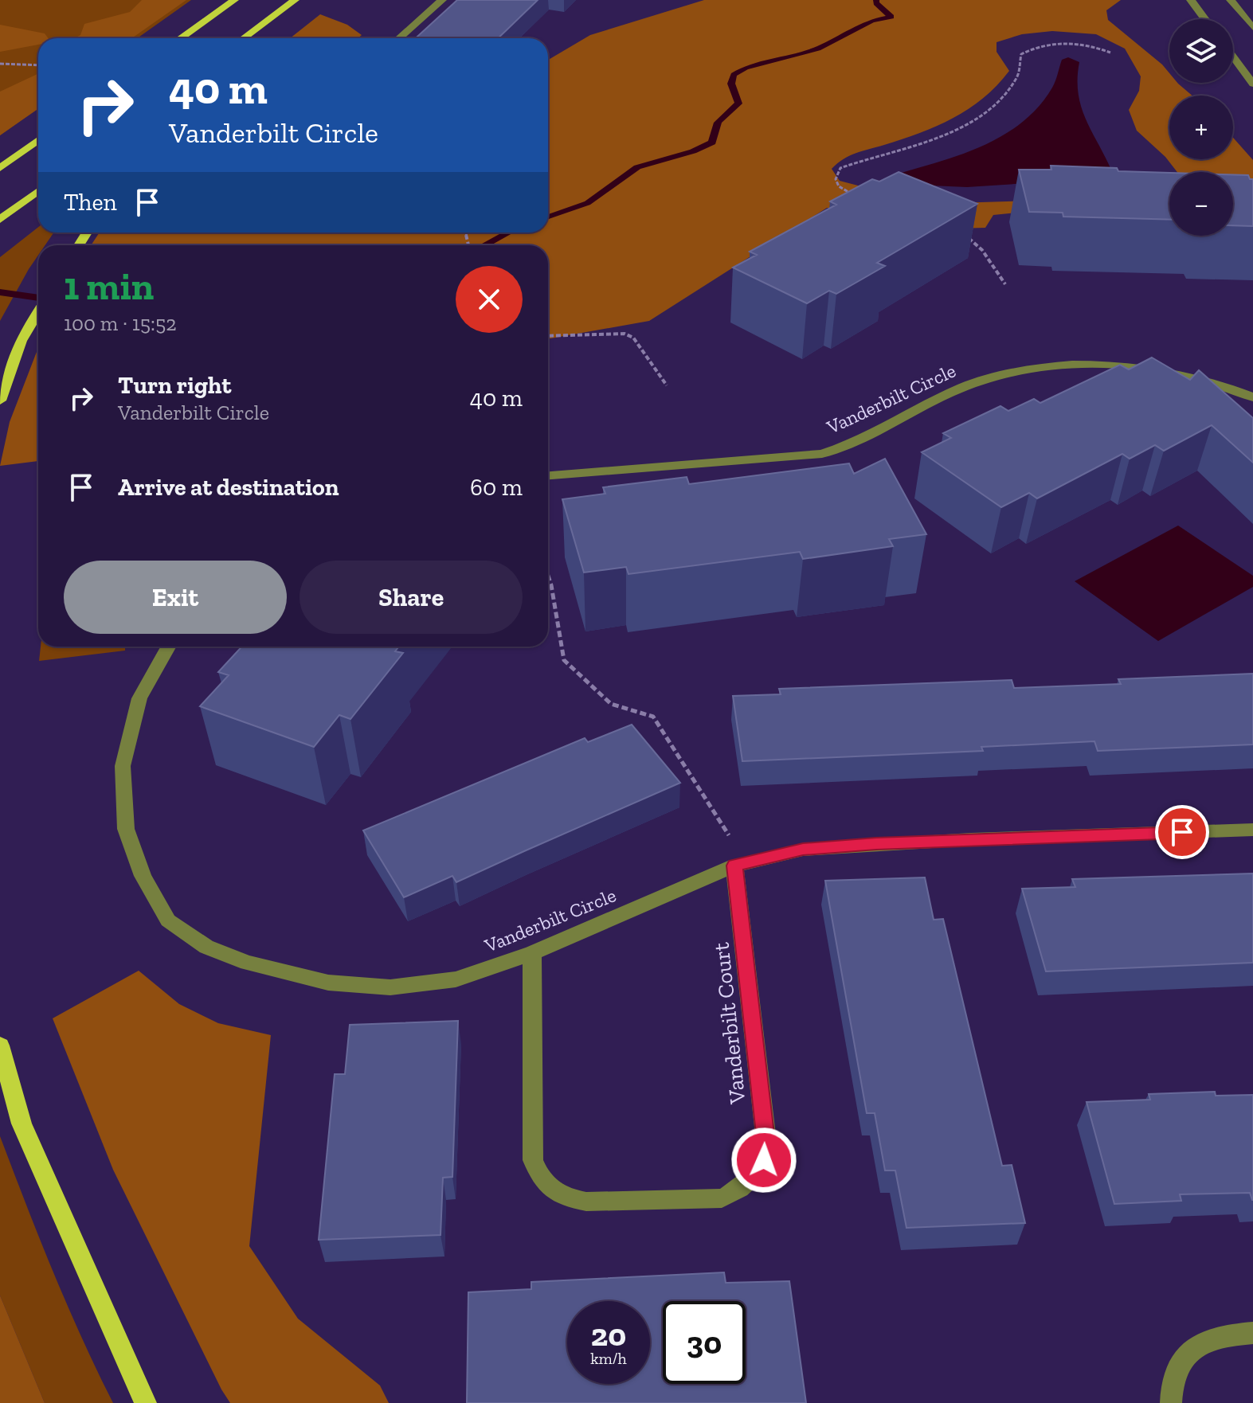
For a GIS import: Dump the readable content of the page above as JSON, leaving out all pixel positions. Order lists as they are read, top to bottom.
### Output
{
  "streets": {
    "street": ["Vanderbilt Circle", "Vanderbilt Court"]
  },
  "crossings": [
    ["Vanderbilt Circle", "Vanderbilt Court"]
  ],
  "page": {
    "map_buttons": ["+", "−"],
    "turn": ["40 m", "Vanderbilt Circle"],
    "then": "Then",
    "heading": ["1 min", "100 m · 15:52"],
    "list": [
      {
        "name": "Turn right",
        "note": "Vanderbilt Circle",
        "value": "40 m"
      },
      {
        "name": "Arrive at destination",
        "value": "60 m"
      }
    ],
    "buttons": ["Exit", "Share"],
    "speed": "20 km/h",
    "limit": "30"
  }
}
